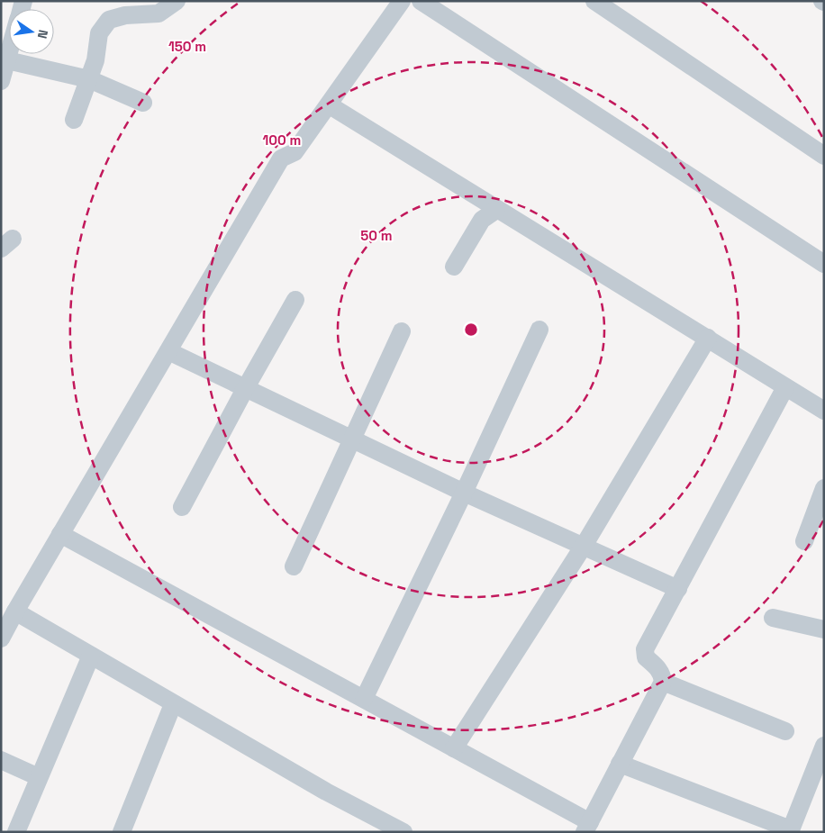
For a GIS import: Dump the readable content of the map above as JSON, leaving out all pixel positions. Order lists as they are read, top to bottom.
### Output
{
  "north": "right",
  "rings": ["150 m", "100 m", "50 m"]
}
